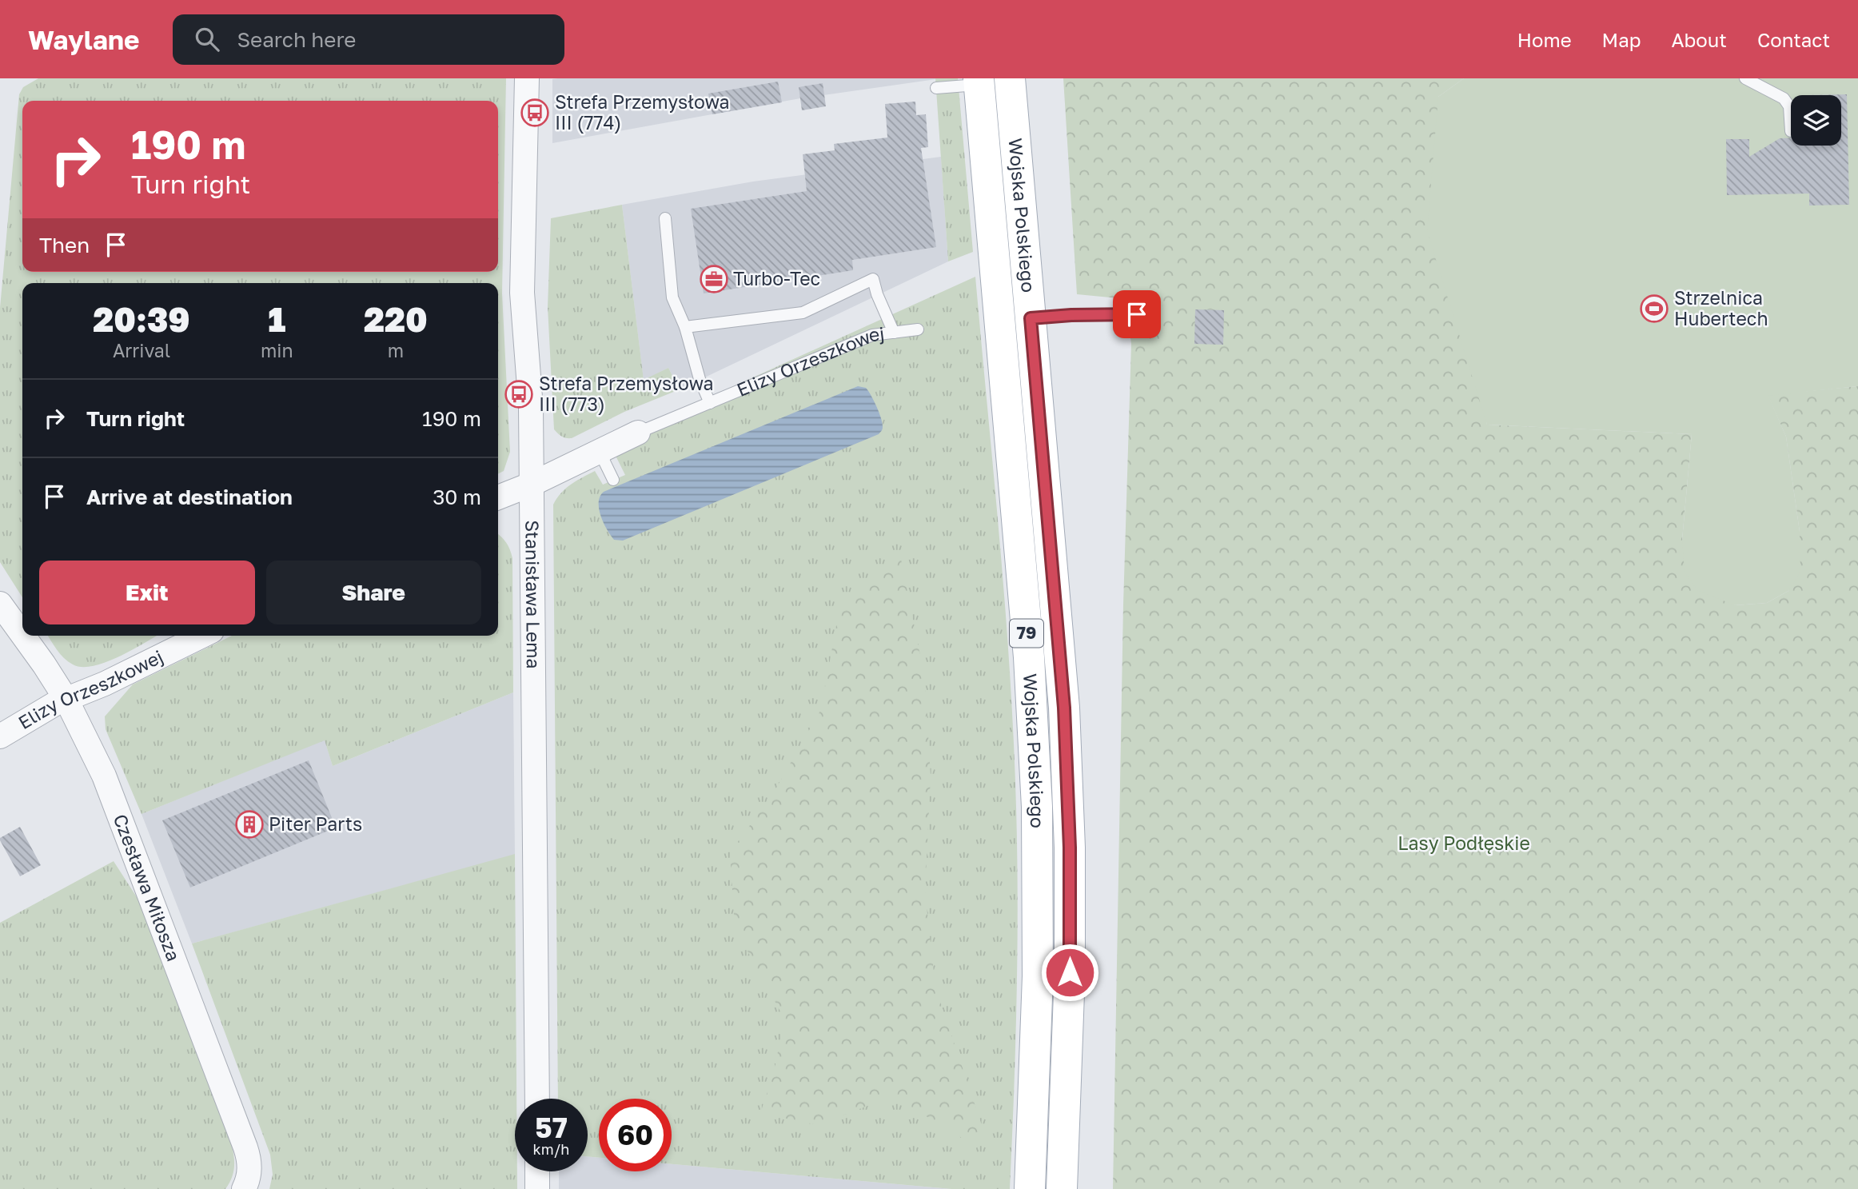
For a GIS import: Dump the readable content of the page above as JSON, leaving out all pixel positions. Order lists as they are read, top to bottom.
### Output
{
  "streets": {
    "main road": ["Wojska Polskiego", "79"],
    "street": ["Elizy Orzeszkowej", "Stanisława Lema", "Czesława Miłosza"]
  },
  "crossings": [
    ["Elizy Orzeszkowej", "Stanisława Lema"],
    ["Elizy Orzeszkowej", "Czesława Miłosza"]
  ],
  "parks": ["Lasy Podłęskie"],
  "places": {
    "bus stop": ["Strefa Przemysłowa III (774)", "Strefa Przemysłowa III (773)"],
    "office": ["Turbo-Tec"],
    "sports": ["Strzelnica Hubertech"],
    "building": ["Piter Parts"]
  },
  "page": {
    "header": "Waylane",
    "search": "Search here",
    "nav": [
      "Home",
      "Map",
      "About",
      "Contact"
    ],
    "turn": ["190 m", "Turn right"],
    "then": "Then",
    "eta": [
      "20:39",
      "Arrival",
      "1",
      "min",
      "220",
      "m"
    ],
    "list": [
      {
        "name": "Turn right",
        "value": "190 m"
      },
      {
        "name": "Arrive at destination",
        "value": "30 m"
      }
    ],
    "buttons": ["Exit", "Share"],
    "speed": "57 km/h",
    "limit": "60"
  }
}
